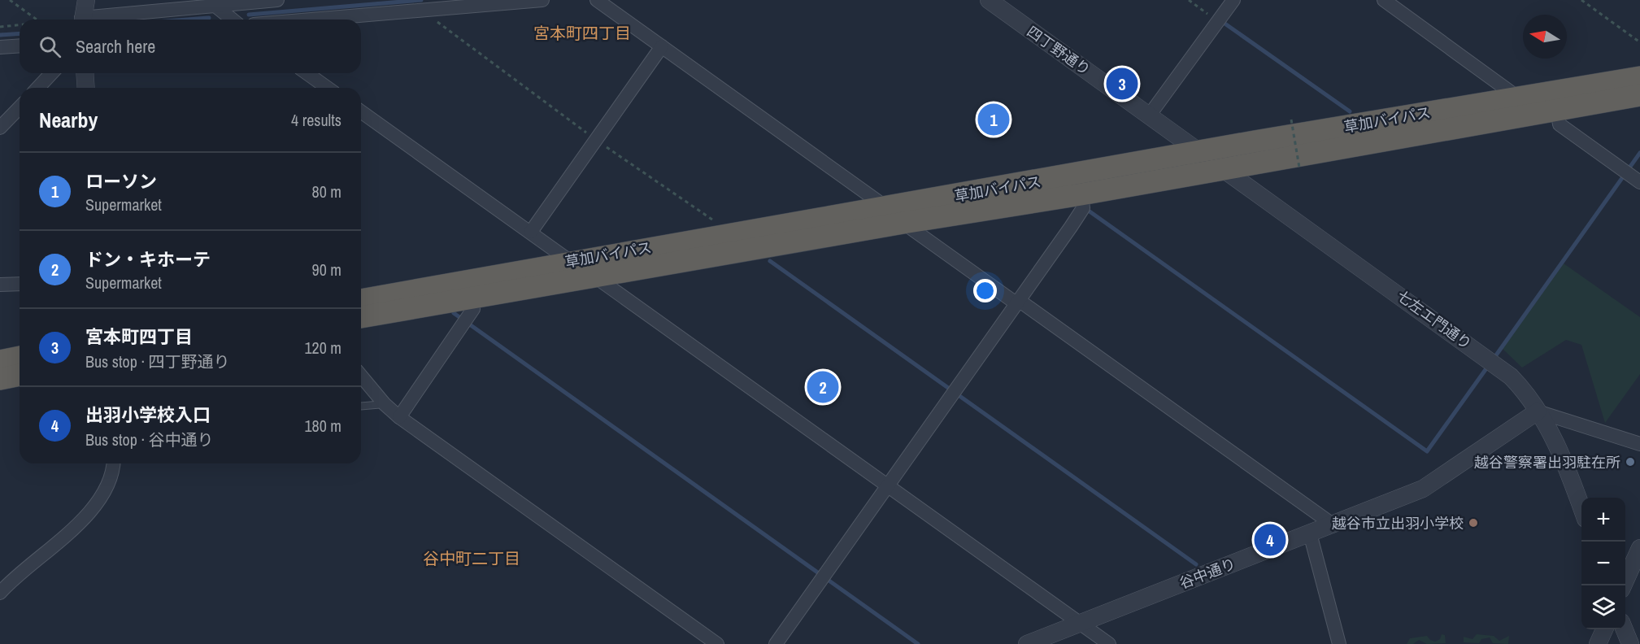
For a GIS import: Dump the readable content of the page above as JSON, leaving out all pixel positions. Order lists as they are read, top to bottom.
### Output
{
  "streets": {
    "highway": ["草加バイパス"],
    "street": ["四丁野通り", "七左エ門通り", "谷中通り"]
  },
  "crossings": [
    ["四丁野通り", "草加バイパス"],
    ["四丁野通り", "七左エ門通り"],
    ["草加バイパス", "七左エ門通り"],
    ["七左エ門通り", "谷中通り"]
  ],
  "districts": ["宮本町四丁目", "谷中町二丁目"],
  "places": ["越谷警察署出羽駐在所", "越谷市立出羽小学校"],
  "north": "left",
  "page": {
    "search": "Search here",
    "pins": [
      "3",
      "1",
      "2",
      "4"
    ],
    "heading": ["Nearby", "4 results"],
    "list": [
      {
        "mark": "1",
        "name": "ローソン",
        "note": "Supermarket",
        "value": "80 m"
      },
      {
        "mark": "2",
        "name": "ドン・キホーテ",
        "note": "Supermarket",
        "value": "90 m"
      },
      {
        "mark": "3",
        "name": "宮本町四丁目",
        "note": "Bus stop · 四丁野通り",
        "value": "120 m"
      },
      {
        "mark": "4",
        "name": "出羽小学校入口",
        "note": "Bus stop · 谷中通り",
        "value": "180 m"
      }
    ],
    "map_buttons": ["+", "−"]
  }
}
